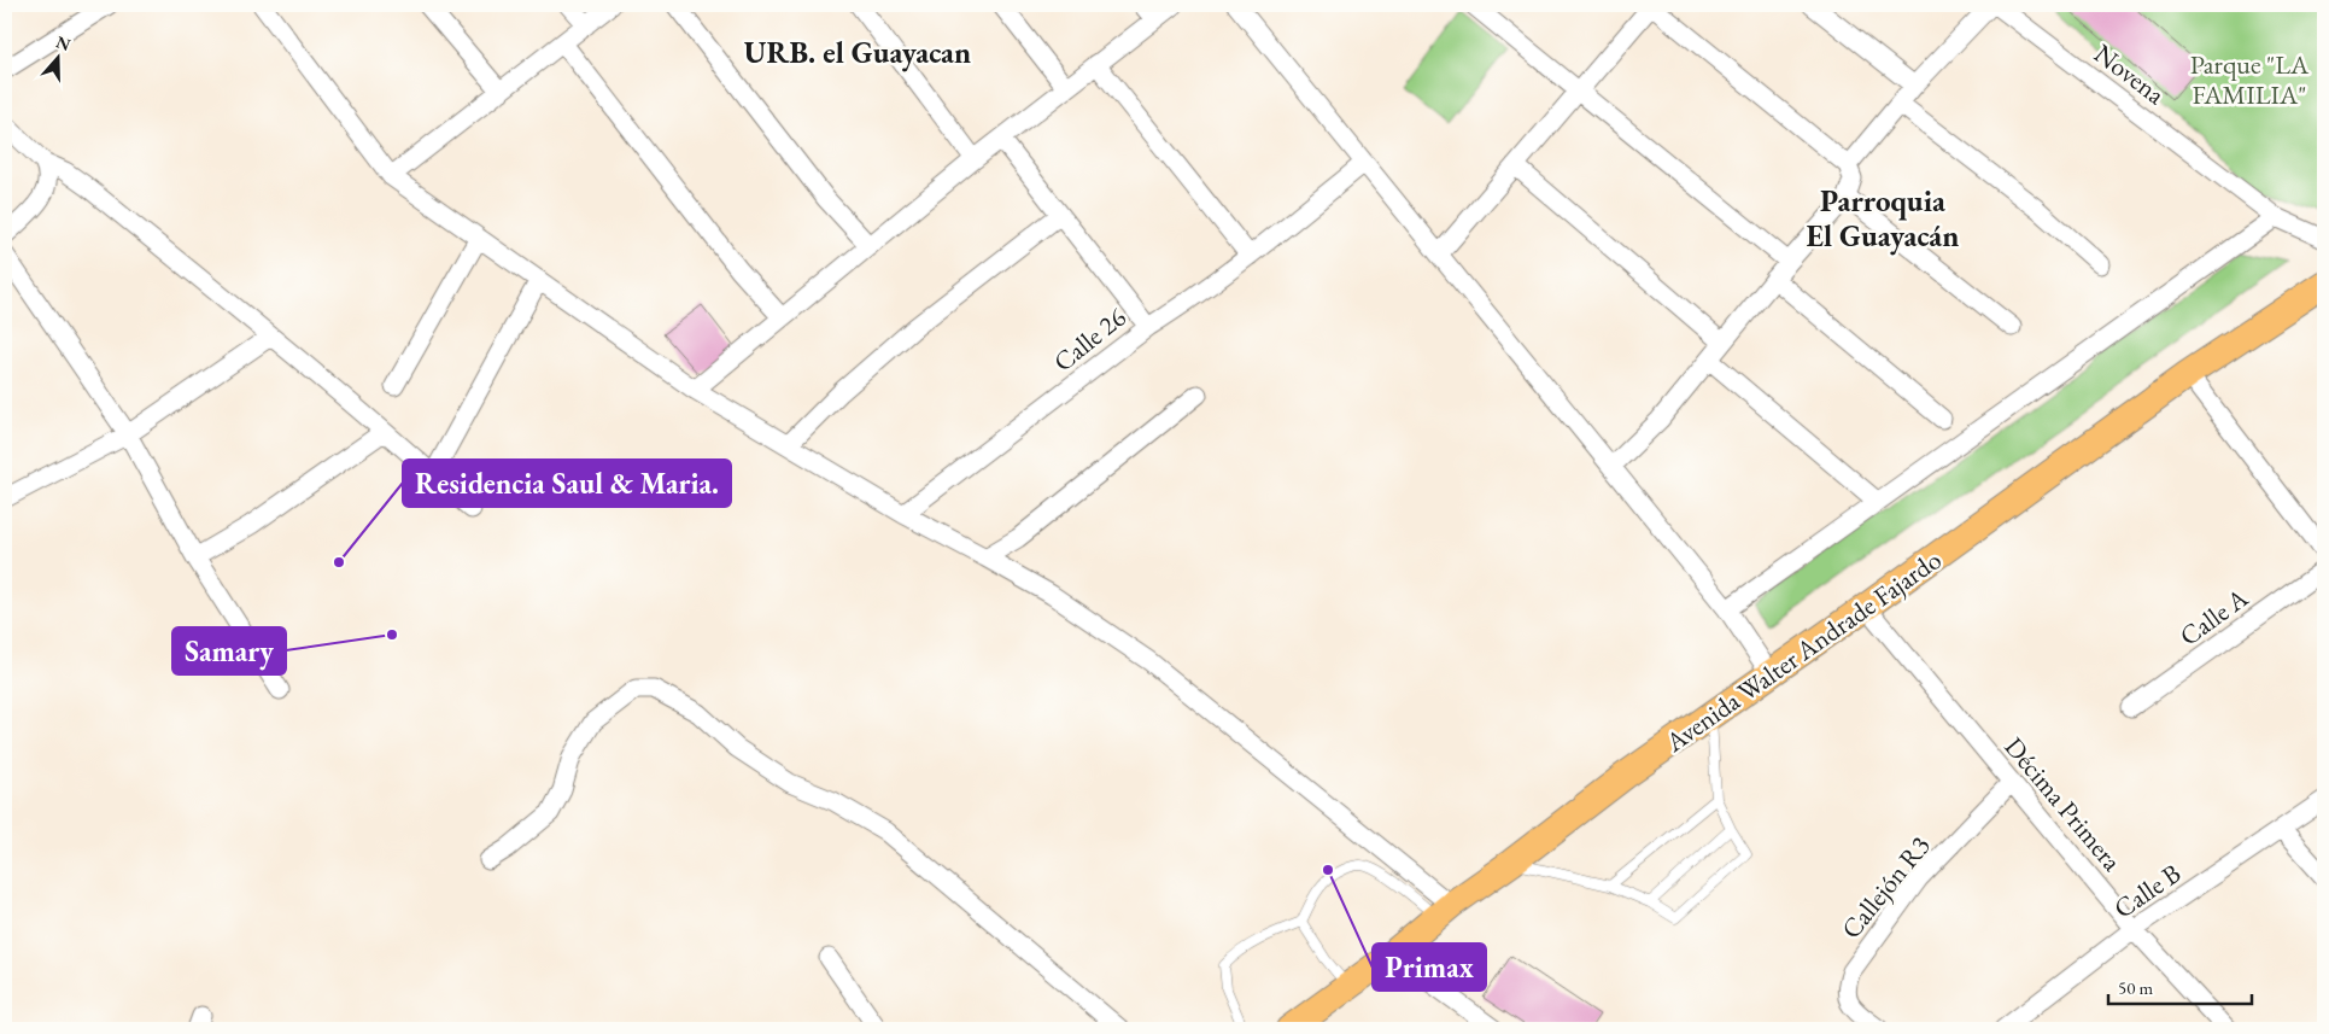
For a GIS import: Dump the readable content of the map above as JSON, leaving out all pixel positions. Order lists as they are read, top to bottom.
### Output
{
  "streets": {
    "main road": ["Avenida Walter Andrade Fajardo"],
    "street": [
      "Novena",
      "Calle 26",
      "Calle A",
      "Décima Primera",
      "Callejón R3",
      "Calle B"
    ]
  },
  "crossings": [
    ["Avenida Walter Andrade Fajardo", "Décima Primera"],
    ["Décima Primera", "Callejón R3"],
    ["Décima Primera", "Calle B"]
  ],
  "districts": ["URB. el Guayacan", "Parroquia El Guayacán"],
  "parks": ["Parque \"LA FAMILIA\""],
  "places": ["Residencia Saul & Maria.", "Samary", "Primax"],
  "scale_bar": "50 m",
  "north": "top"
}
